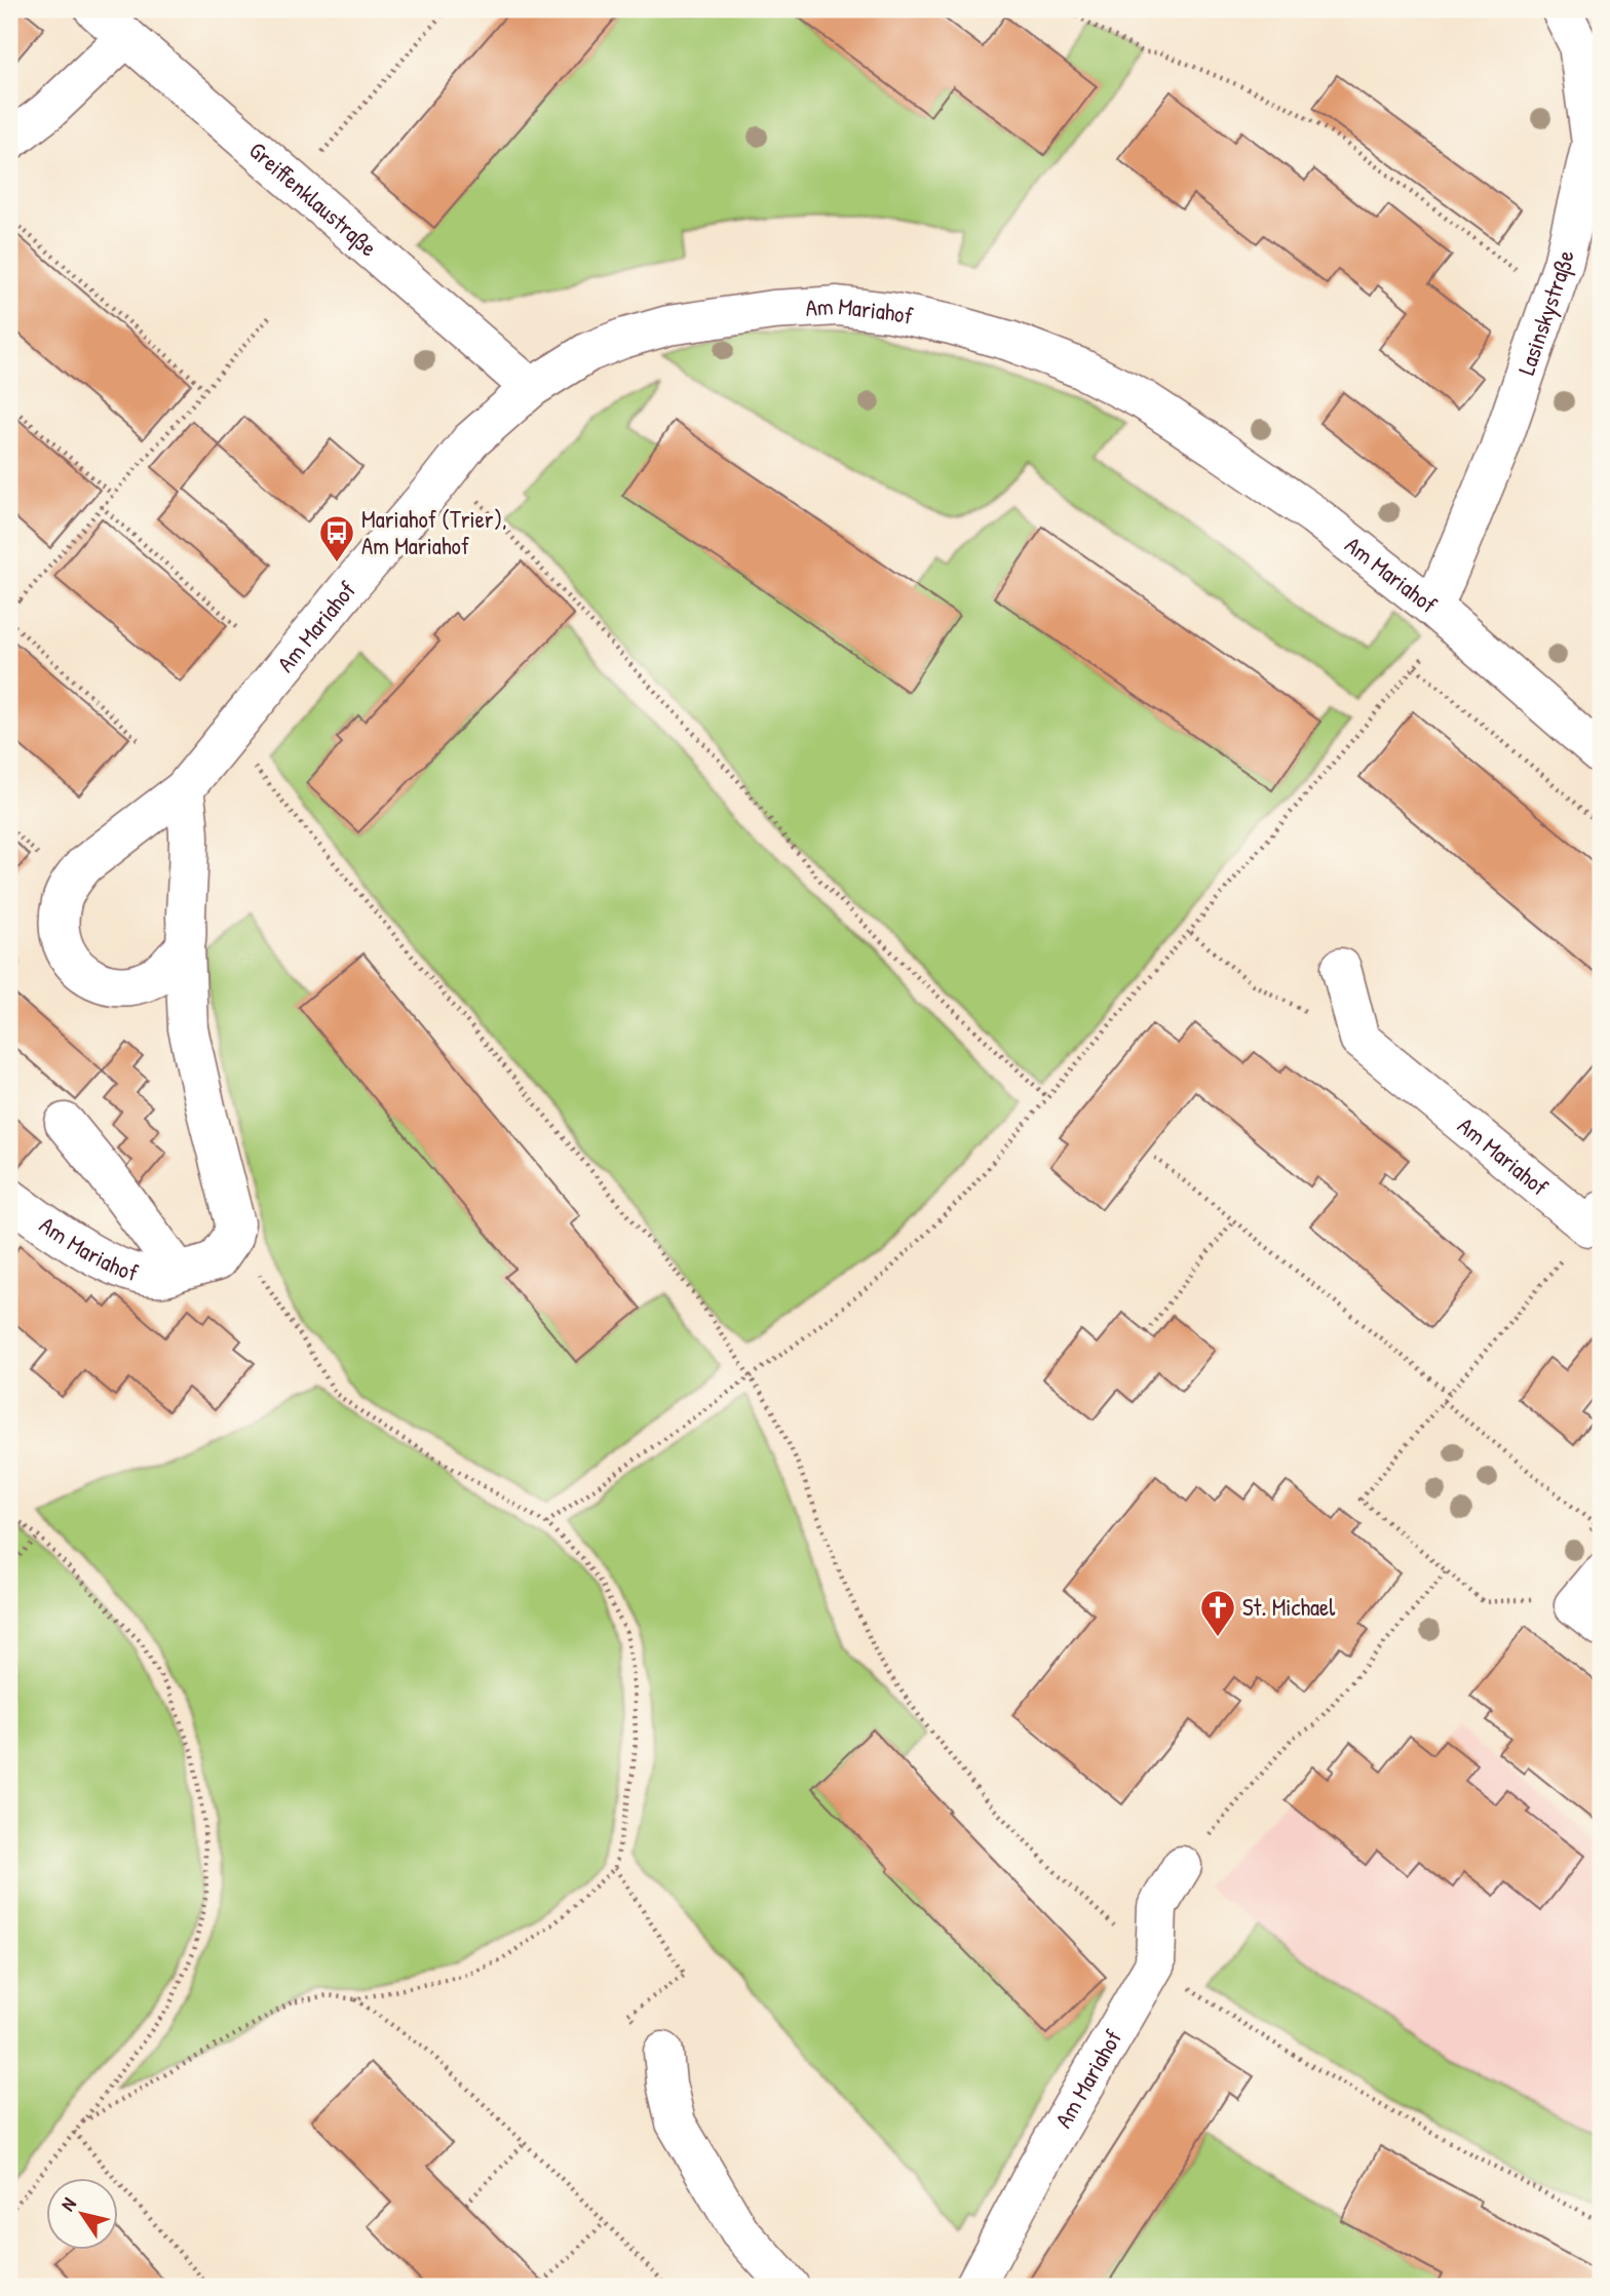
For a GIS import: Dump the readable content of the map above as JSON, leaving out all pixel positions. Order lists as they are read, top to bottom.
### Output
{
  "streets": {
    "street": ["Greiffenklaustraße", "Am Mariahof", "Lasinskystraße"]
  },
  "crossings": [
    ["Greiffenklaustraße", "Am Mariahof"],
    ["Am Mariahof", "Lasinskystraße"]
  ],
  "places": {
    "bus stop": ["Mariahof (Trier), Am Mariahof"],
    "church": ["St. Michael"]
  },
  "north": "top left"
}
